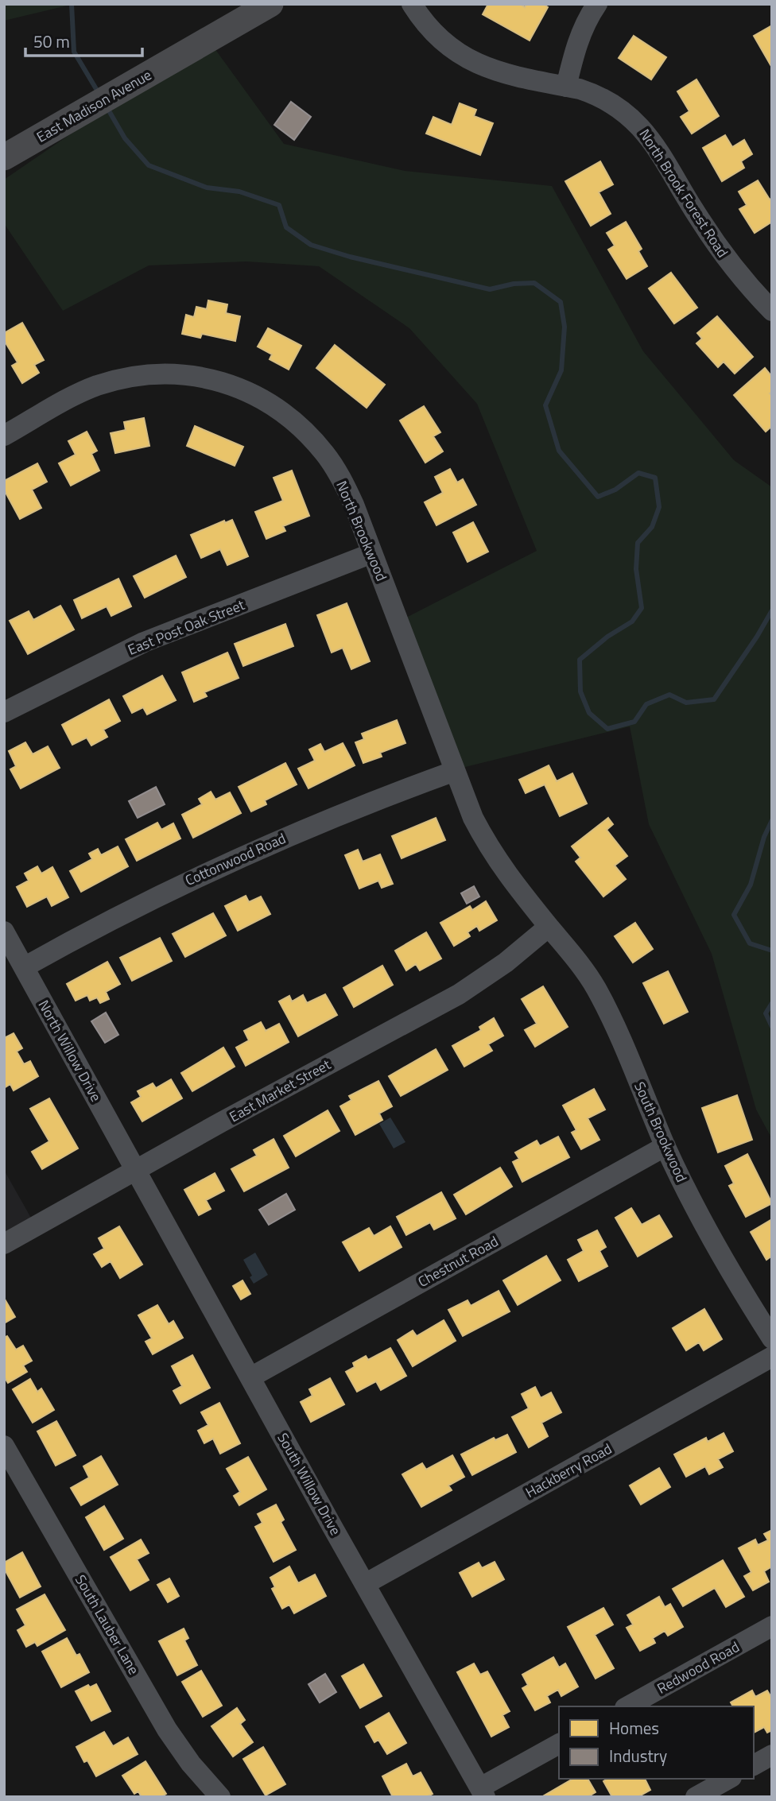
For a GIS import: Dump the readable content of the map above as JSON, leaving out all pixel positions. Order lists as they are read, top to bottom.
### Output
{
  "streets": {
    "main road": ["East Madison Avenue"],
    "street": [
      "North Brook Forest Road",
      "North Brookwood",
      "East Post Oak Street",
      "Cottonwood Road",
      "North Willow Drive",
      "East Market Street",
      "South Brookwood",
      "Chestnut Road",
      "Hackberry Road",
      "South Willow Drive",
      "South Lauber Lane",
      "Redwood Road"
    ]
  },
  "crossings": [
    ["North Brookwood", "East Post Oak Street"],
    ["North Brookwood", "Cottonwood Road"],
    ["North Brookwood", "East Market Street"],
    ["North Brookwood", "South Brookwood"],
    ["Cottonwood Road", "North Willow Drive"],
    ["North Willow Drive", "East Market Street"],
    ["North Willow Drive", "South Willow Drive"],
    ["East Market Street", "South Brookwood"],
    ["East Market Street", "South Willow Drive"],
    ["South Brookwood", "Chestnut Road"],
    ["Chestnut Road", "South Willow Drive"],
    ["Hackberry Road", "South Willow Drive"]
  ],
  "legend": ["Homes", "Industry"],
  "scale_bar": "50 m"
}
